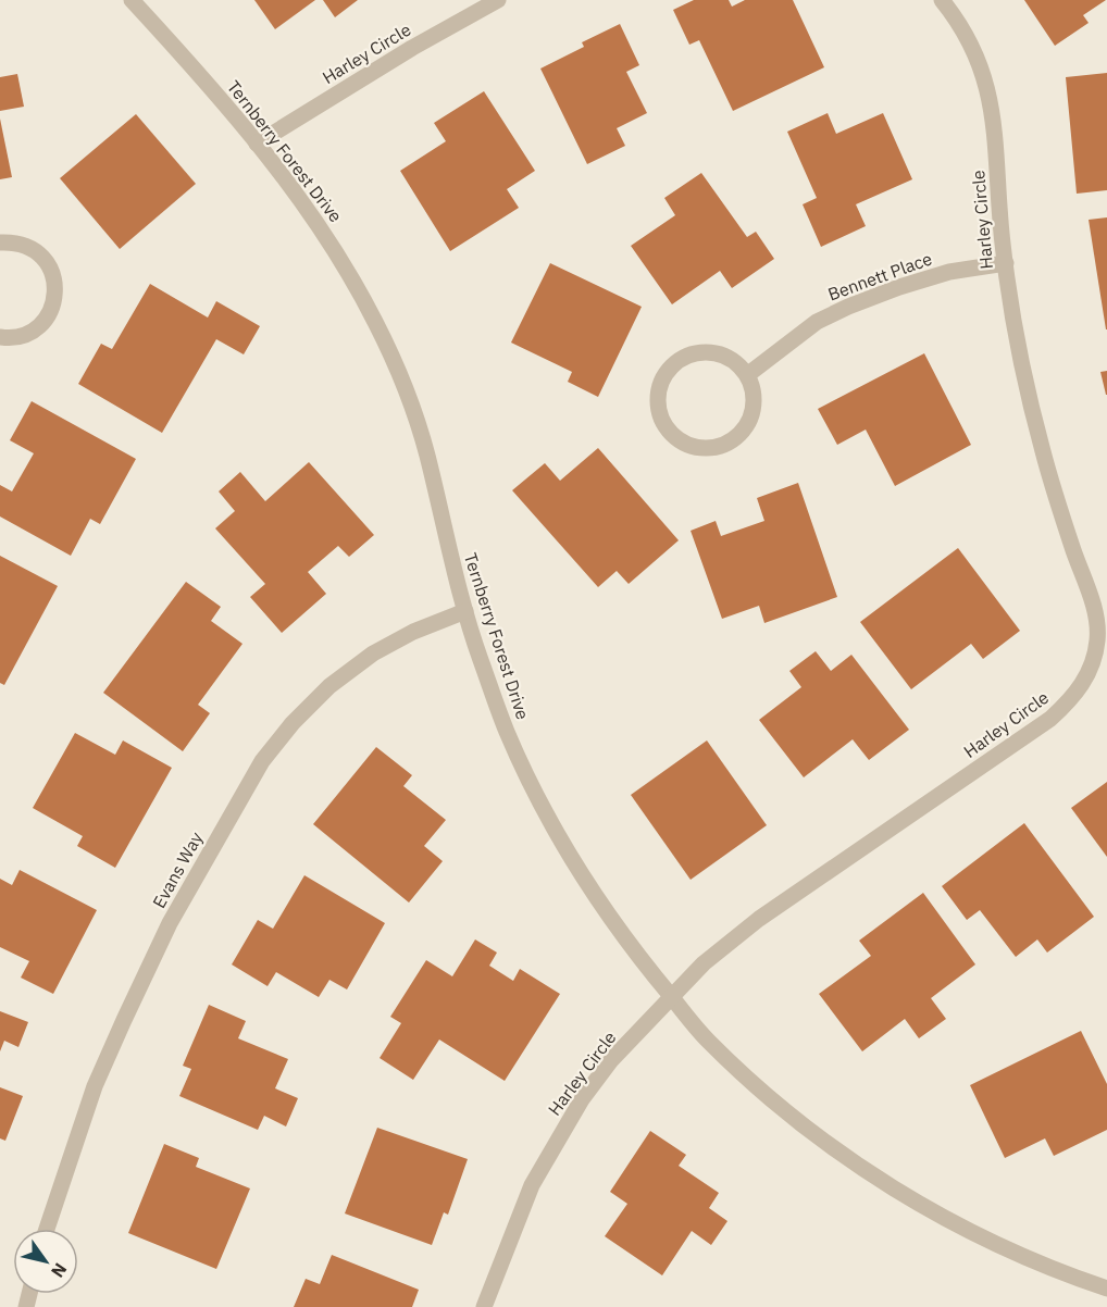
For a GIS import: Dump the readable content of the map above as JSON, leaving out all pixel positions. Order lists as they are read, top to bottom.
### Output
{
  "streets": {
    "street": [
      "Harley Circle",
      "Ternberry Forest Drive",
      "Bennett Place",
      "Evans Way"
    ]
  },
  "crossings": [
    ["Harley Circle", "Ternberry Forest Drive"],
    ["Harley Circle", "Bennett Place"],
    ["Ternberry Forest Drive", "Evans Way"]
  ],
  "north": "bottom right"
}
